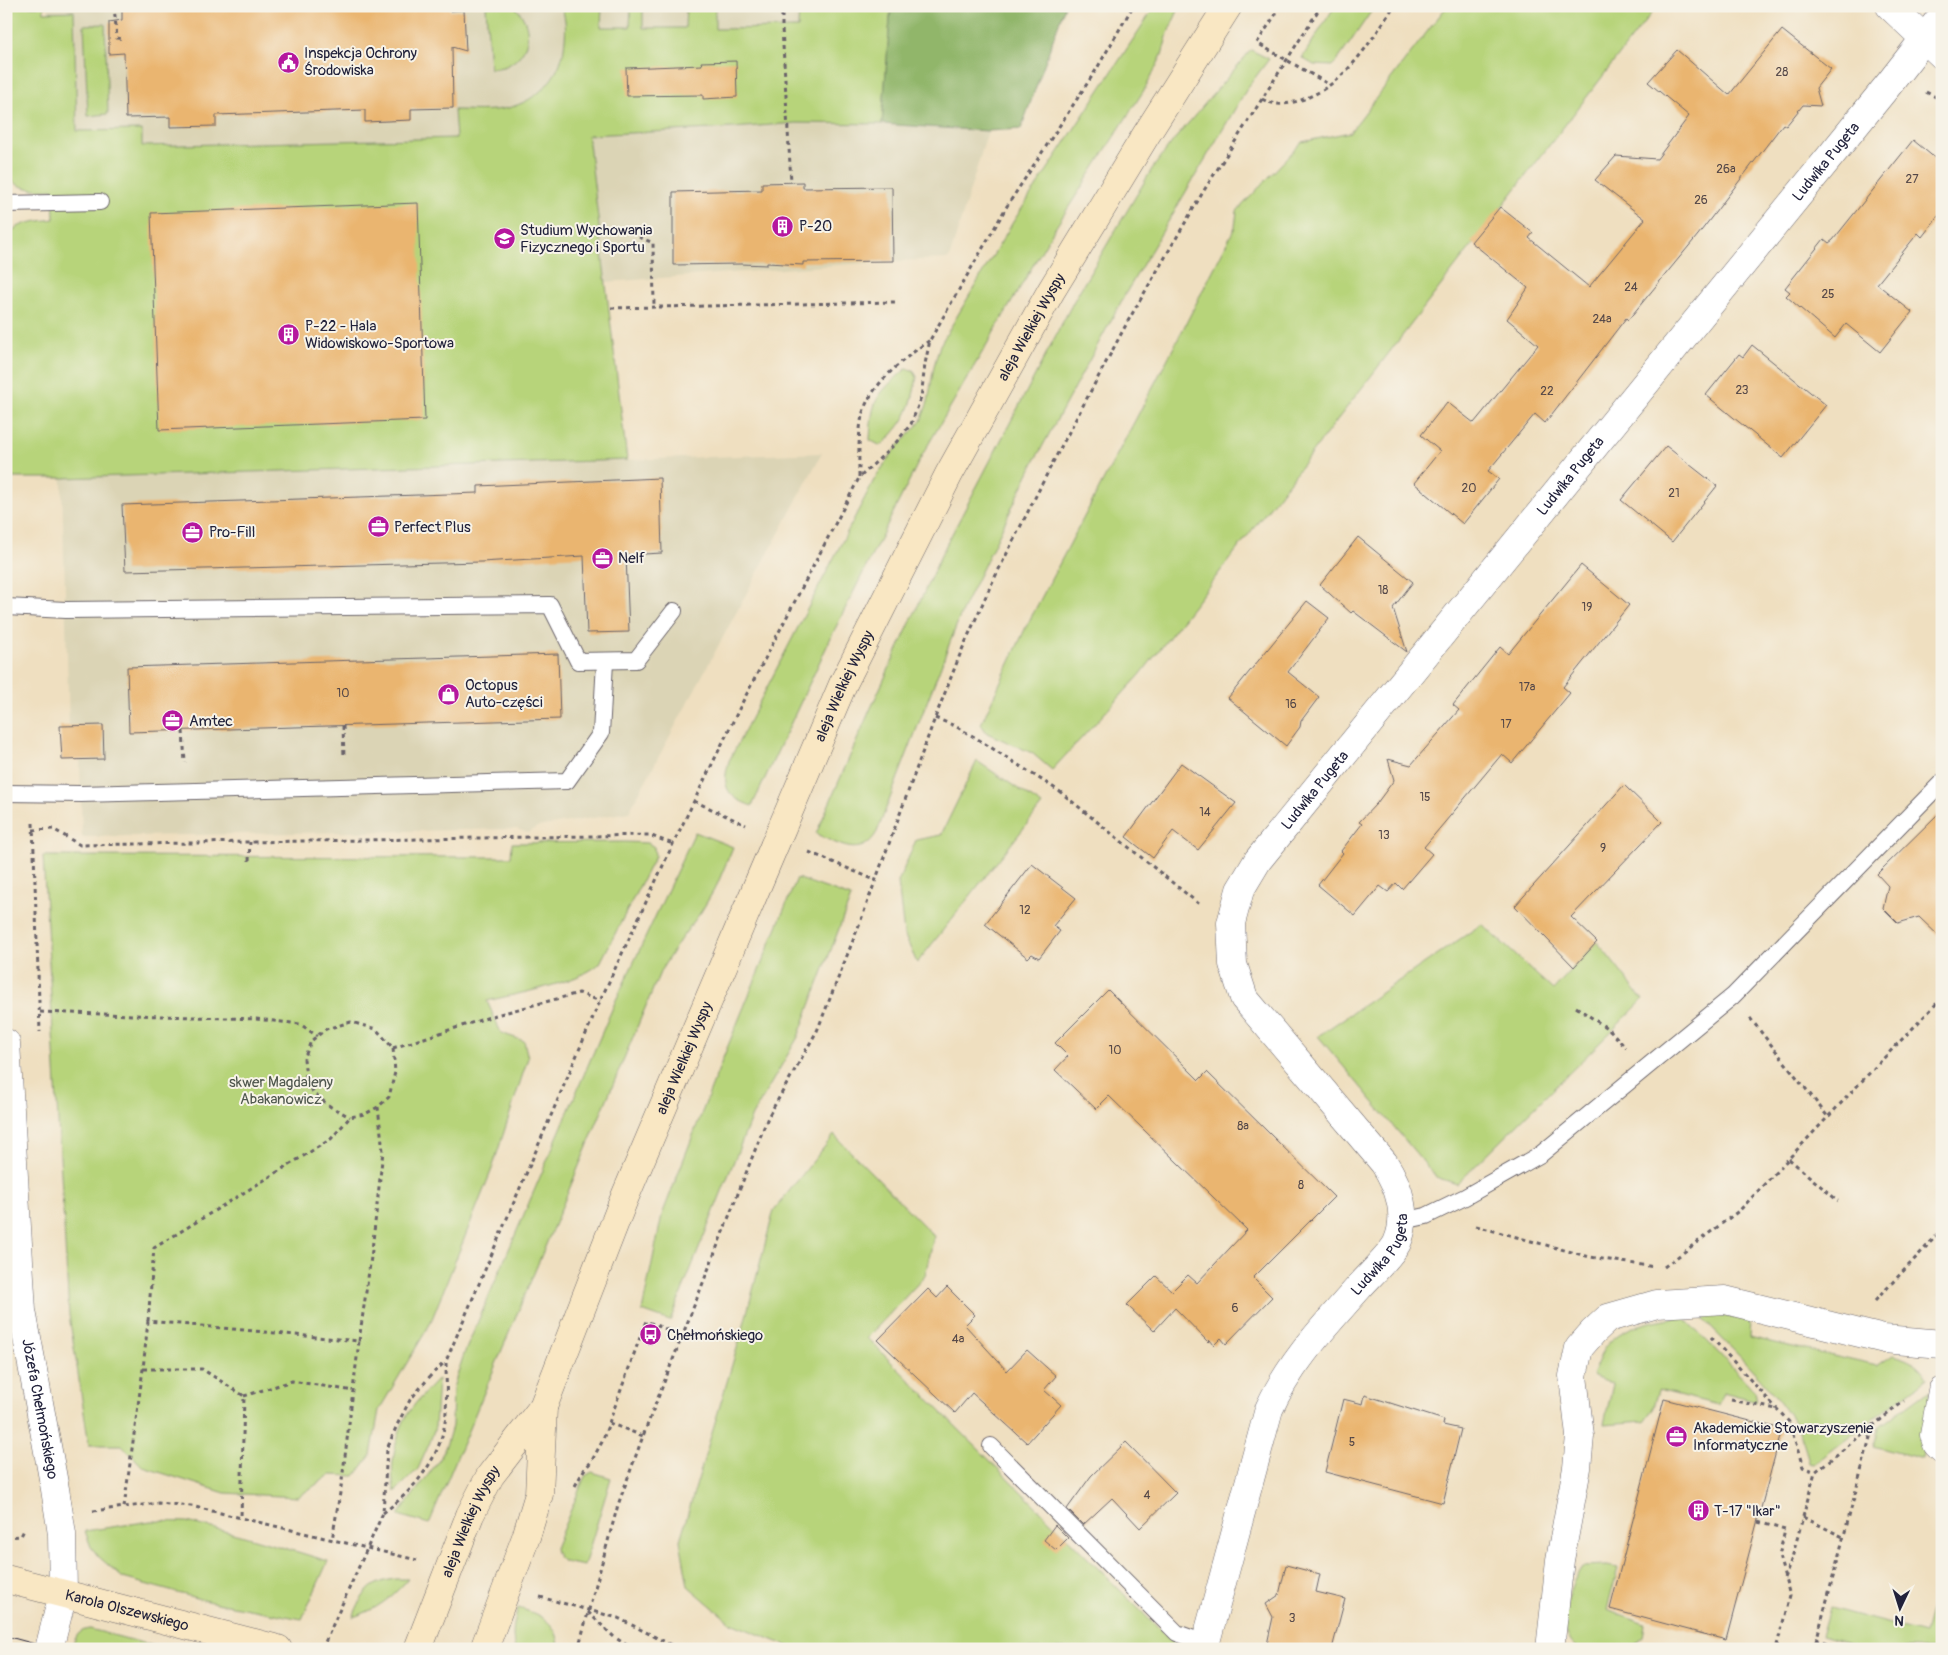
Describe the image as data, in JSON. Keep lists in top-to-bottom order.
{
  "streets": {
    "main road": ["aleja Wielkiej Wyspy", "Karola Olszewskiego"],
    "street": ["Ludwika Pugeta", "Józefa Chełmońskiego"]
  },
  "crossings": [
    ["Józefa Chełmońskiego", "Karola Olszewskiego"]
  ],
  "parks": ["skwer Magdaleny Abakanowicz"],
  "places": {
    "public building": ["Inspekcja Ochrony Środowiska"],
    "building": ["P-20", "P-22 - Hala Widowiskowo-Sportowa", "T-17 \"Ikar\""],
    "school or university": ["Studium Wychowania Fizycznego i Sportu"],
    "office": [
      "Perfect Plus",
      "Pro-Fill",
      "Nelf",
      "Amtec",
      "Akademickie Stowarzyszenie Informatyczne"
    ],
    "shop": ["Octopus Auto-części"],
    "bus stop": ["Chełmońskiego"]
  },
  "house_numbers": [
    "28",
    "26a",
    "27",
    "26",
    "24",
    "25",
    "24a",
    "23",
    "22",
    "20",
    "21",
    "18",
    "19",
    "17a",
    "10",
    "16",
    "17",
    "15",
    "14",
    "13",
    "9",
    "12",
    "10",
    "8a",
    "8",
    "6",
    "4a",
    "5",
    "4",
    "3"
  ],
  "north": "bottom"
}
